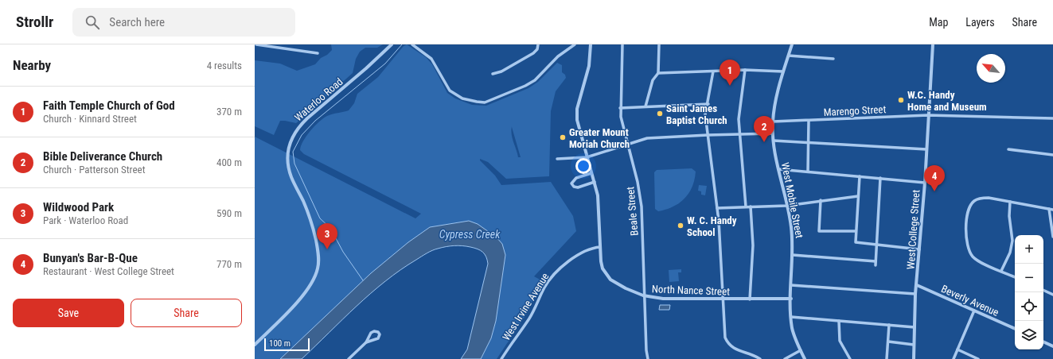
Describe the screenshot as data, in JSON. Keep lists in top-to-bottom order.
{
  "streets": {
    "street": [
      "Waterloo Road",
      "Marengo Street",
      "West Mobile Street",
      "Beale Street",
      "West College Street",
      "North Nance Street",
      "Beverly Avenue",
      "West Irvine Avenue"
    ]
  },
  "crossings": [
    ["Marengo Street", "West Mobile Street"],
    ["Marengo Street", "West College Street"],
    ["West Mobile Street", "North Nance Street"],
    ["Beale Street", "North Nance Street"],
    ["West College Street", "Beverly Avenue"],
    ["North Nance Street", "West Irvine Avenue"]
  ],
  "water": ["Cypress Creek"],
  "places": [
    "W.C. Handy Home and Museum",
    "Saint James Baptist Church",
    "Greater Mount Moriah Church",
    "W. C. Handy School"
  ],
  "scale_bar": "100 m",
  "north": "top left",
  "page": {
    "header": "Strollr",
    "search": "Search here",
    "nav": ["Map", "Layers", "Share"],
    "heading": ["Nearby", "4 results"],
    "pins": [
      "1",
      "2",
      "4",
      "3"
    ],
    "list": [
      {
        "mark": "1",
        "name": "Faith Temple Church of God",
        "note": "Church · Kinnard Street",
        "value": "370 m"
      },
      {
        "mark": "2",
        "name": "Bible Deliverance Church",
        "note": "Church · Patterson Street",
        "value": "400 m"
      },
      {
        "mark": "3",
        "name": "Wildwood Park",
        "note": "Park · Waterloo Road",
        "value": "590 m"
      },
      {
        "mark": "4",
        "name": "Bunyan's Bar-B-Que",
        "note": "Restaurant · West College Street",
        "value": "770 m"
      }
    ],
    "map_buttons": ["+", "−"],
    "buttons": ["Save", "Share"],
    "scale": "100 m"
  }
}
